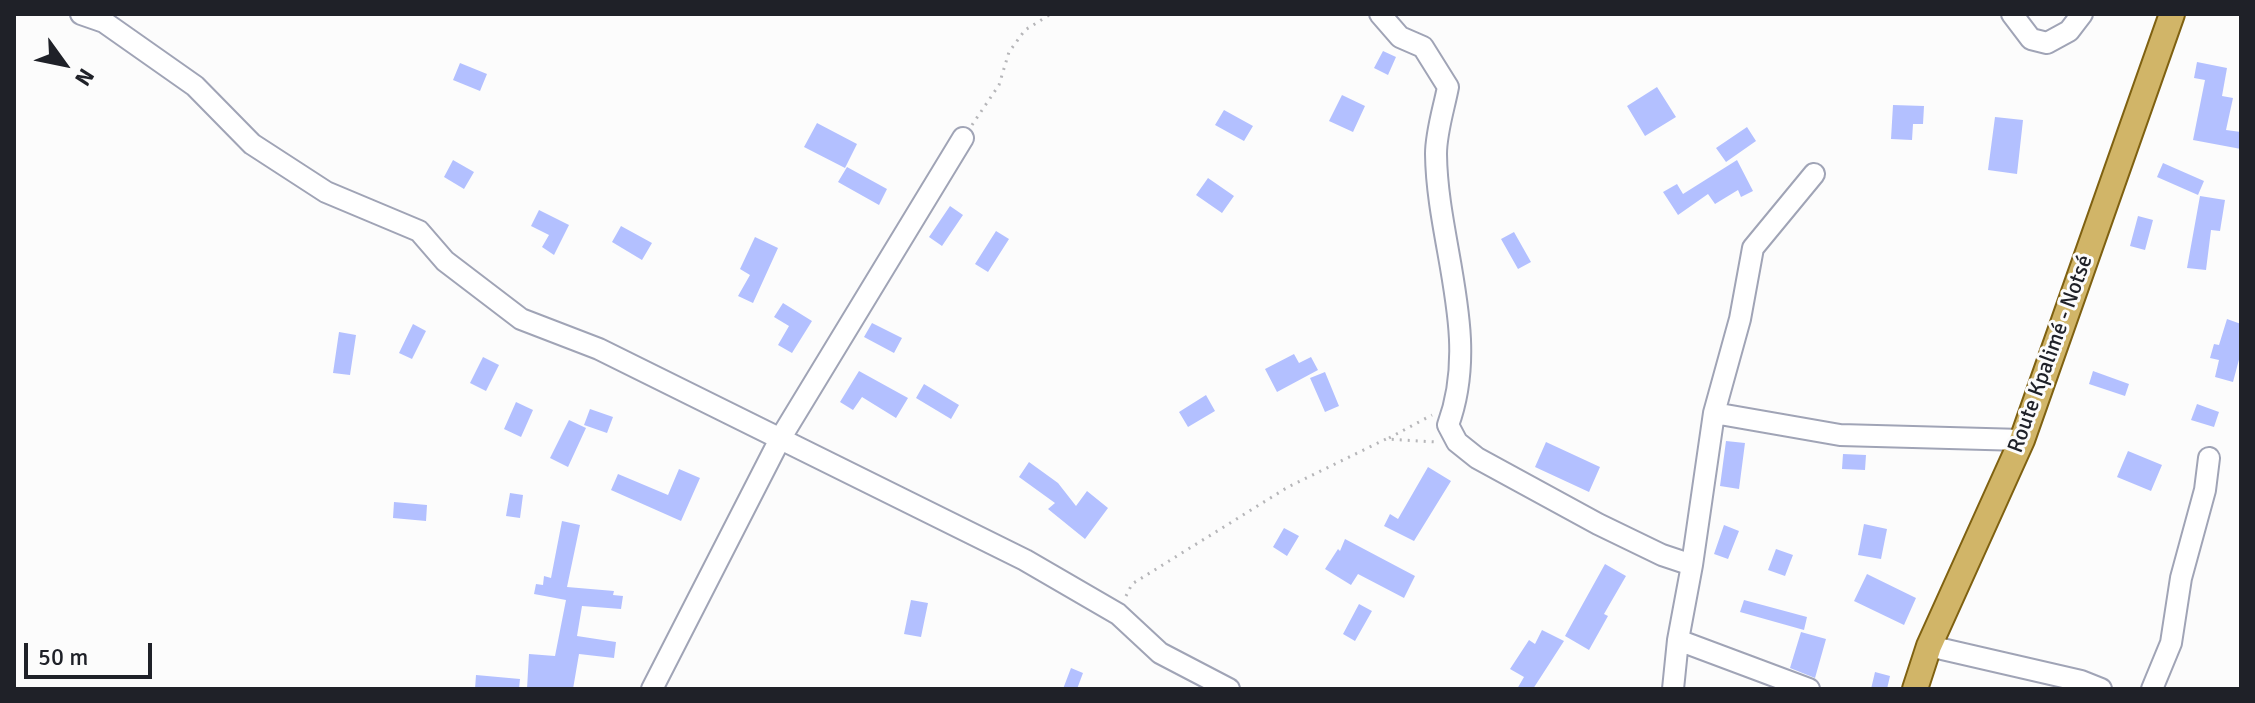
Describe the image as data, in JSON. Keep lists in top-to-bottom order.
{
  "streets": {
    "main road": ["Route Kpalimé - Notsé"]
  },
  "scale_bar": "50 m",
  "north": "bottom right"
}
